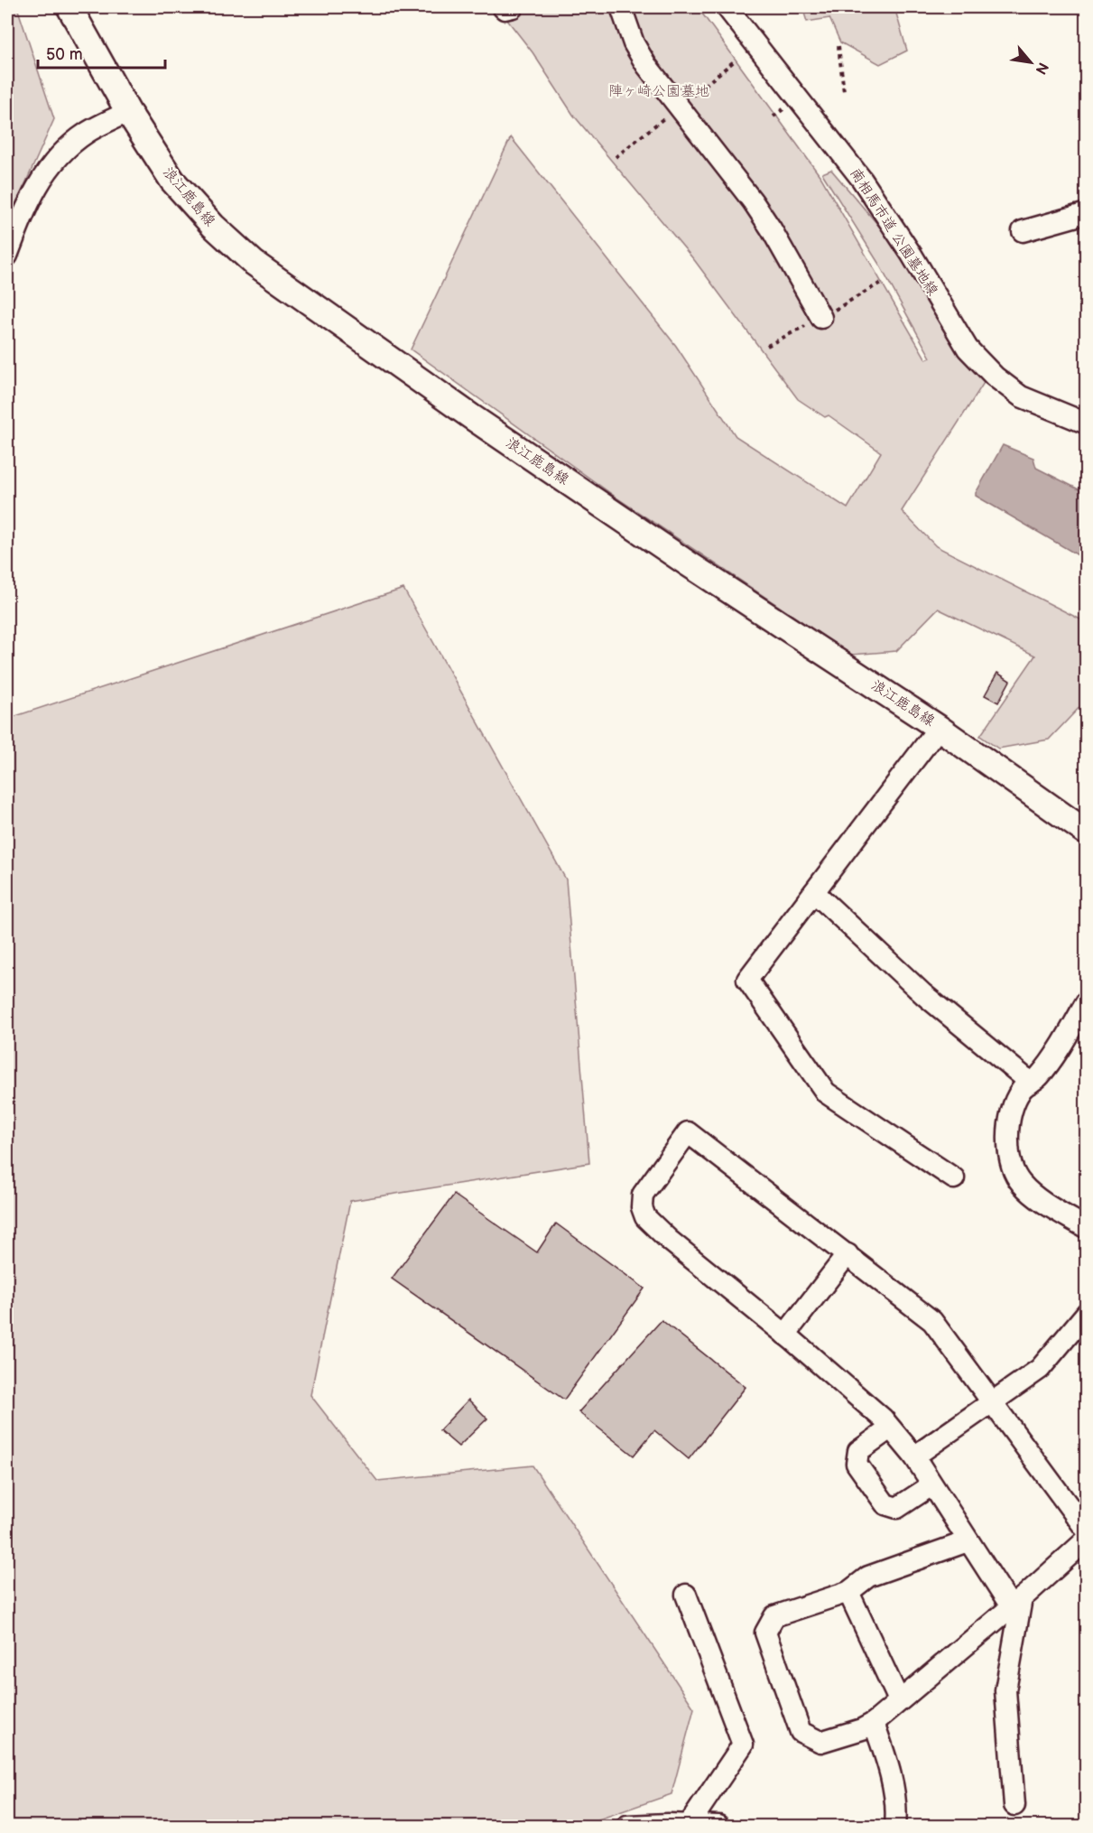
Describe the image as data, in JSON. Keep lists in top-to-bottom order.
{
  "streets": {
    "main road": ["浪江鹿島線"],
    "street": ["南相馬市道 公園墓地線"]
  },
  "parks": ["陣ヶ崎公園墓地"],
  "scale_bar": "50 m",
  "north": "bottom right"
}
